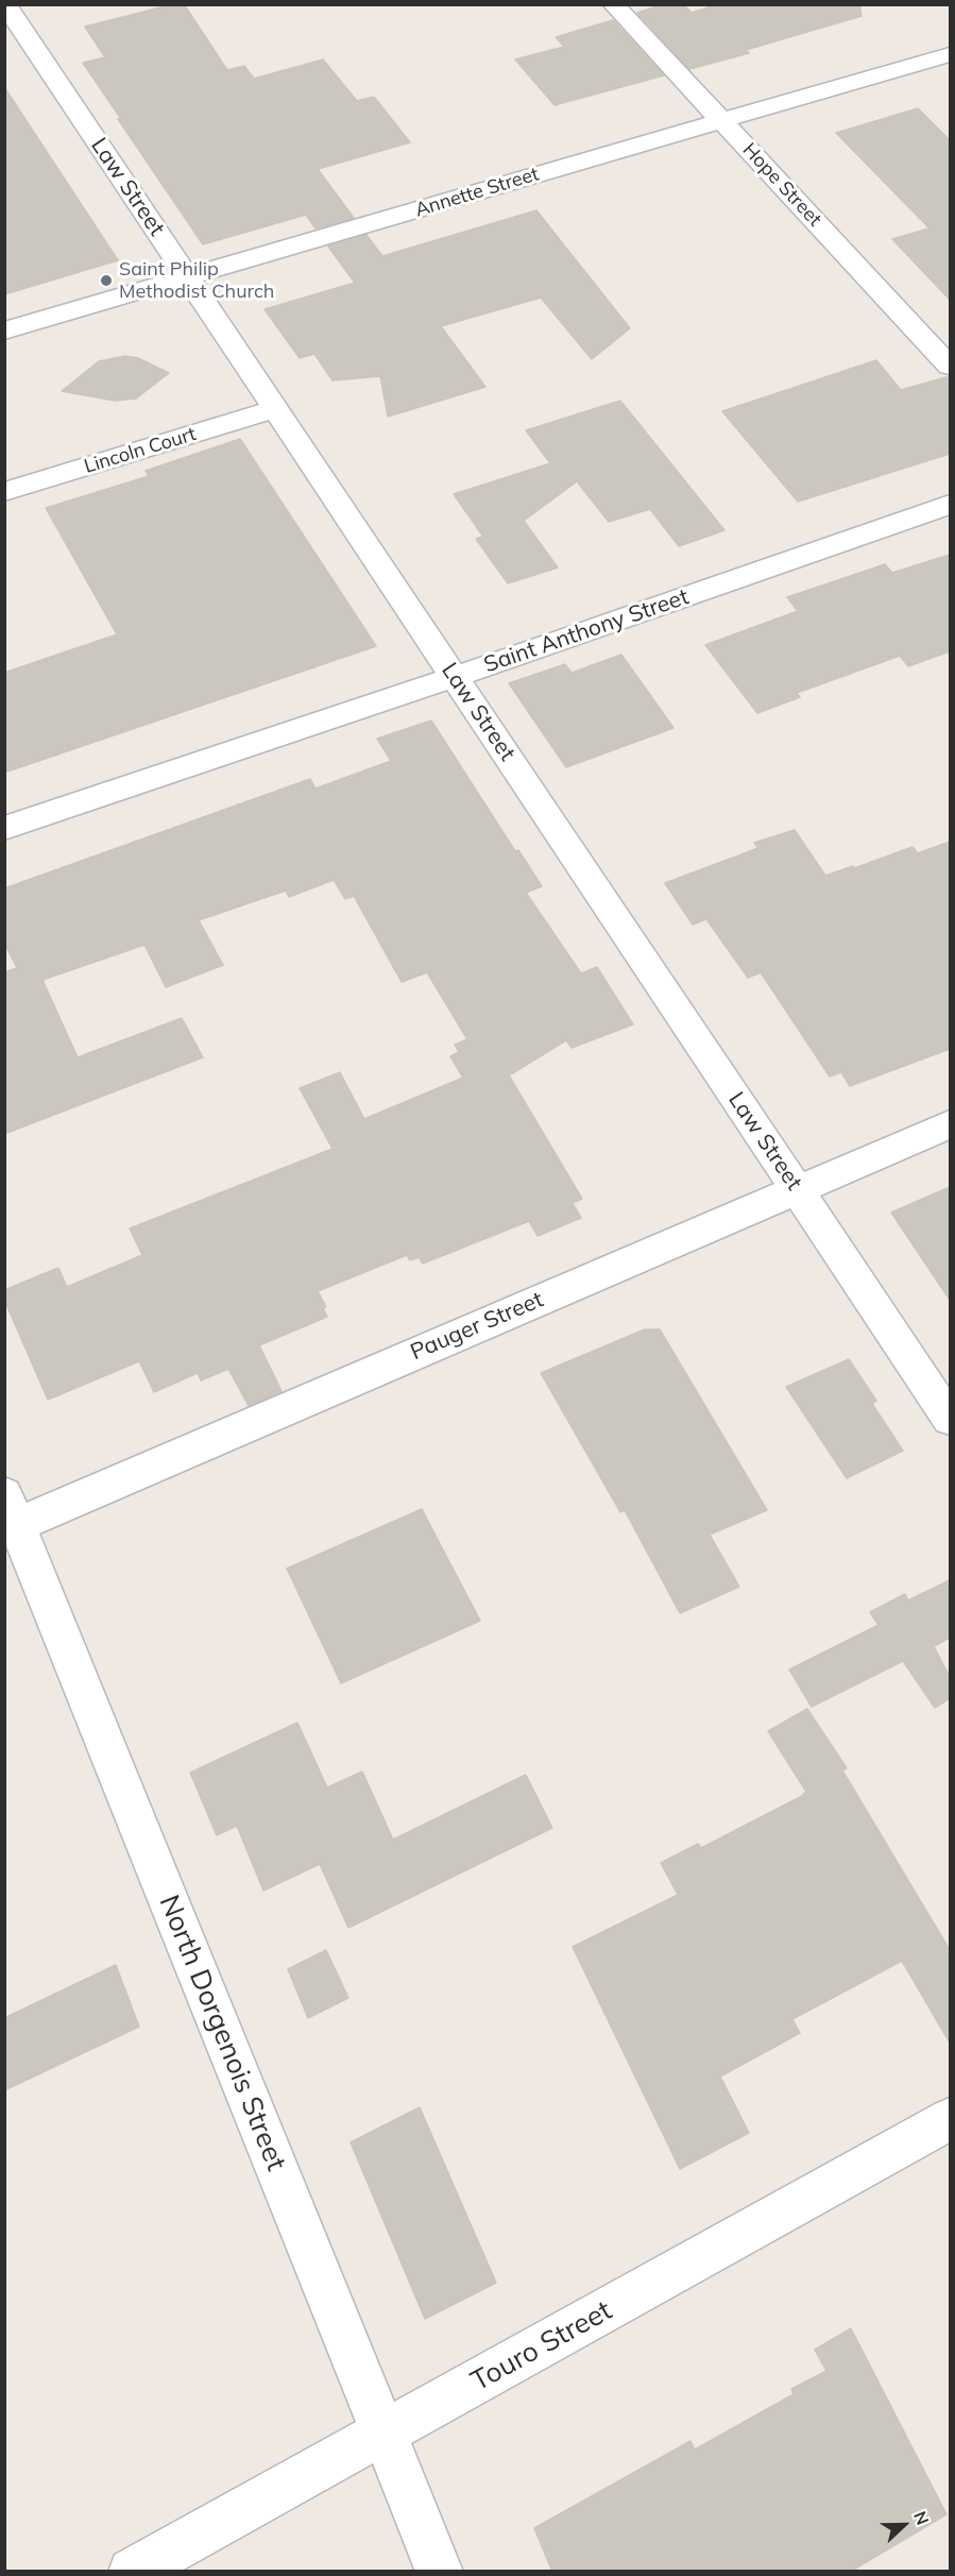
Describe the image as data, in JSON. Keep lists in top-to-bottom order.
{
  "streets": {
    "street": [
      "Hope Street",
      "Law Street",
      "Annette Street",
      "Lincoln Court",
      "Saint Anthony Street",
      "Pauger Street",
      "North Dorgenois Street",
      "Touro Street"
    ]
  },
  "crossings": [
    ["Hope Street", "Annette Street"],
    ["Law Street", "Annette Street"],
    ["Law Street", "Lincoln Court"],
    ["Law Street", "Saint Anthony Street"],
    ["Law Street", "Pauger Street"],
    ["Pauger Street", "North Dorgenois Street"],
    ["North Dorgenois Street", "Touro Street"]
  ],
  "places": ["Saint Philip Methodist Church"],
  "north": "right"
}
